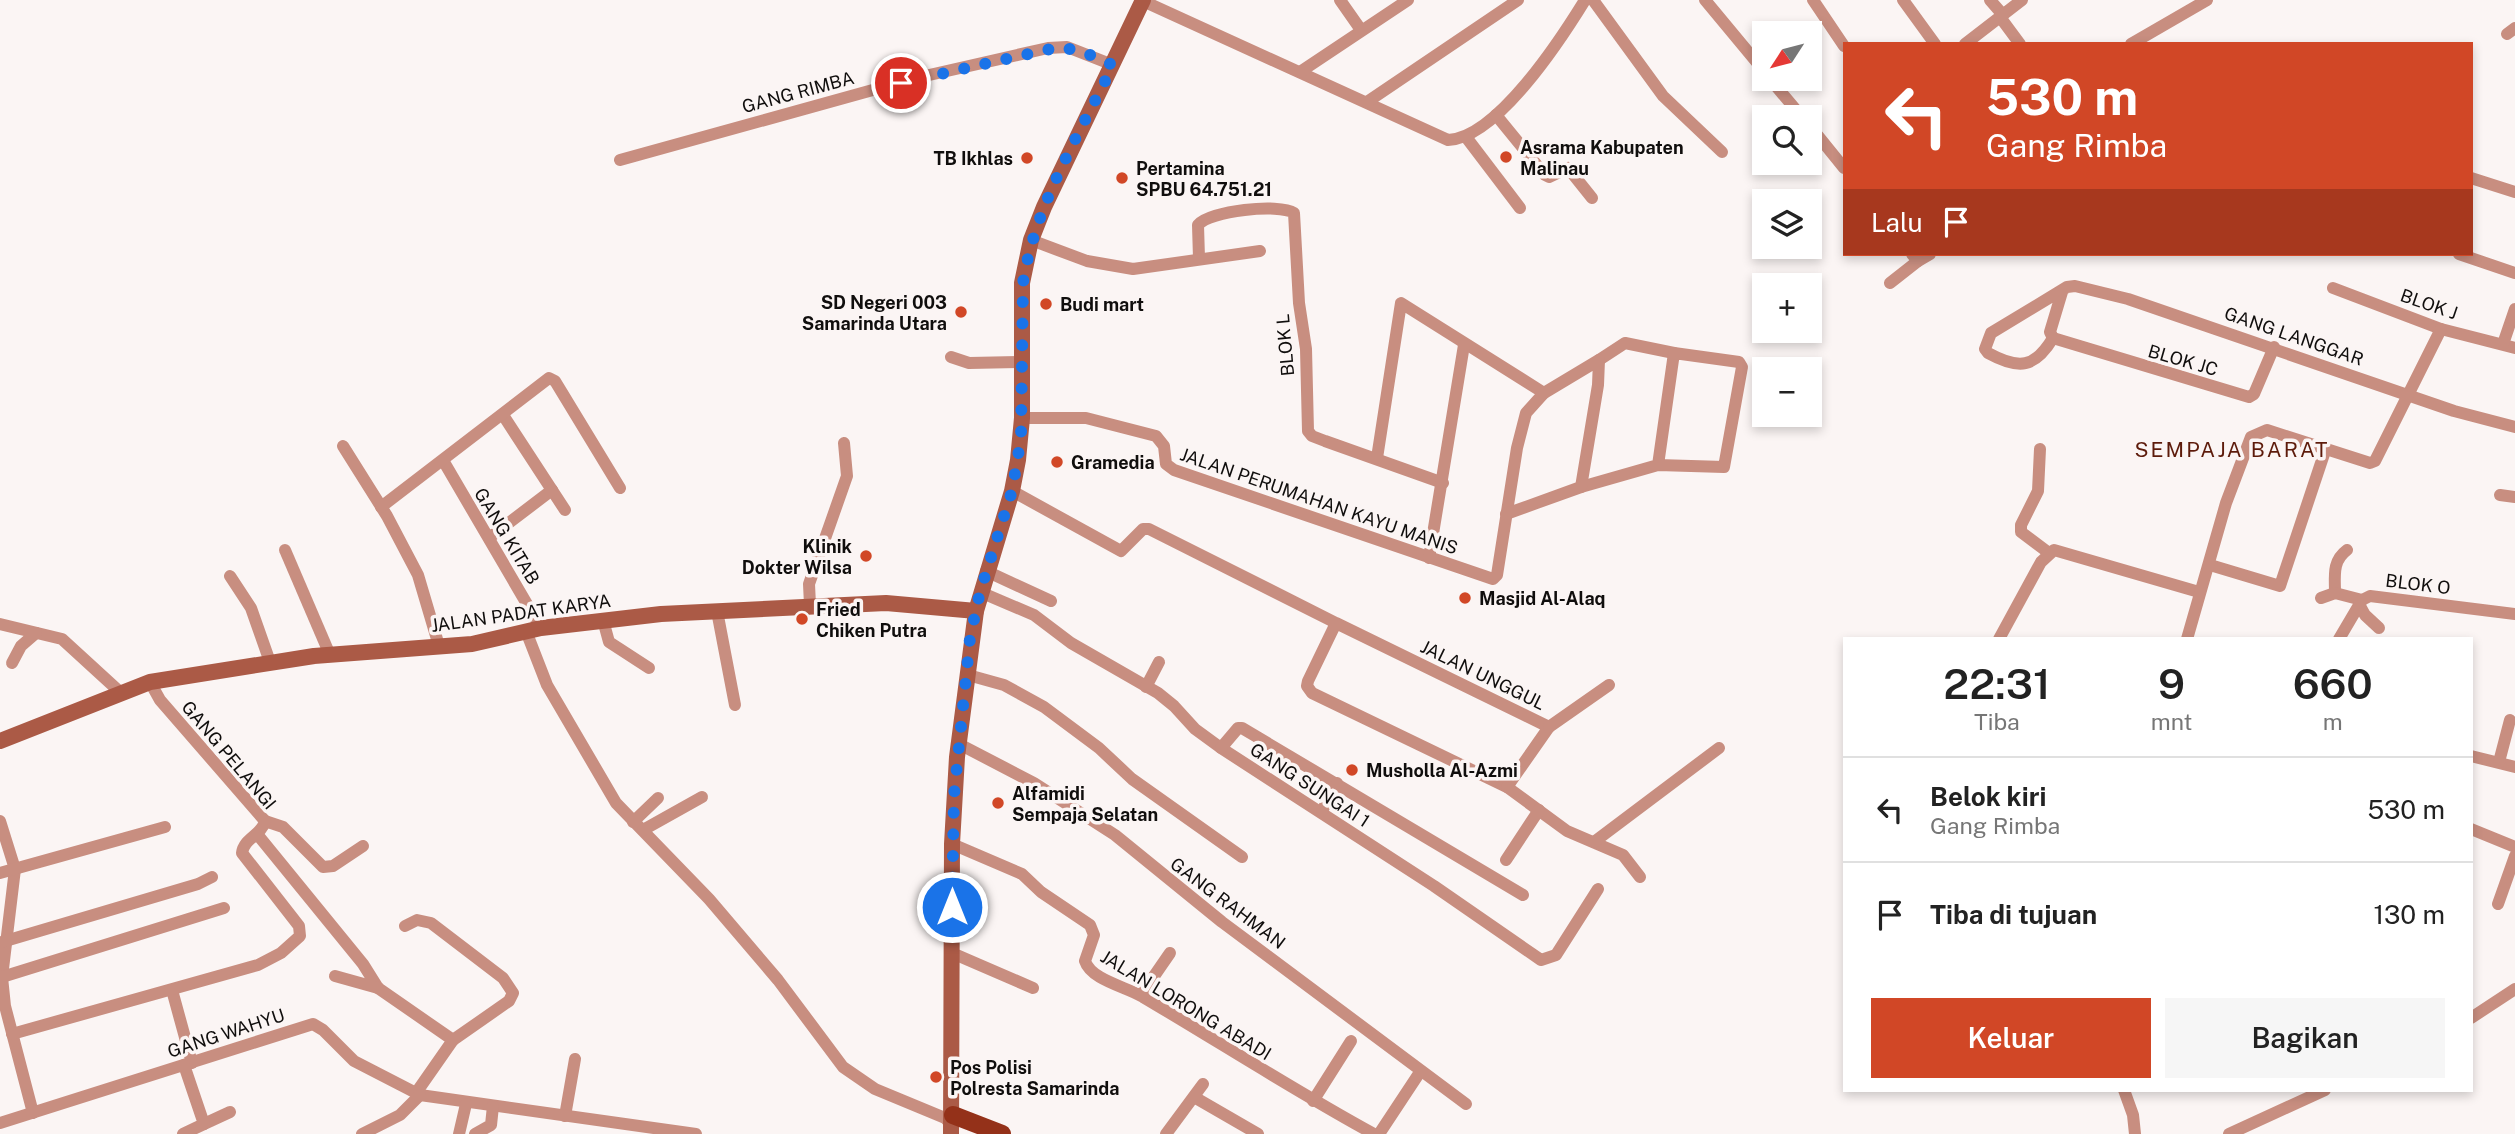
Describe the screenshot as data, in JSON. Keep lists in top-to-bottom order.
{
  "streets": {
    "main road": ["JALAN PADAT KARYA"],
    "street": [
      "GANG RIMBA",
      "BLOK J",
      "GANG LANGGAR",
      "BLOK L",
      "BLOK JC",
      "JALAN PERUMAHAN KAYU MANIS",
      "GANG KITAB",
      "BLOK O",
      "JALAN UNGGUL",
      "GANG PELANGI",
      "GANG SUNGAI 1",
      "GANG RAHMAN",
      "JALAN LORONG ABADI",
      "GANG WAHYU"
    ]
  },
  "crossings": [
    ["GANG LANGGAR", "BLOK JC"],
    ["GANG KITAB", "JALAN PADAT KARYA"],
    ["JALAN PADAT KARYA", "GANG PELANGI"],
    ["GANG RAHMAN", "JALAN LORONG ABADI"]
  ],
  "districts": ["SEMPAJA BARAT"],
  "places": [
    "Asrama Kabupaten Malinau",
    "TB Ikhlas",
    "Pertamina SPBU 64.751.21",
    "Budi mart",
    "SD Negeri 003 Samarinda Utara",
    "Gramedia",
    "Klinik Dokter Wilsa",
    "Masjid Al-Alaq",
    "Fried Chiken Putra",
    "Musholla Al-Azmi",
    "Alfamidi Sempaja Selatan",
    "Pos Polisi Polresta Samarinda"
  ],
  "north": "bottom left",
  "page": {
    "map_buttons": ["+", "−"],
    "turn": ["530 m", "Gang Rimba"],
    "then": "Lalu",
    "eta": [
      "22:31",
      "Tiba",
      "9",
      "mnt",
      "660",
      "m"
    ],
    "list": [
      {
        "name": "Belok kiri",
        "note": "Gang Rimba",
        "value": "530 m"
      },
      {
        "name": "Tiba di tujuan",
        "value": "130 m"
      }
    ],
    "buttons": ["Keluar", "Bagikan"]
  }
}
